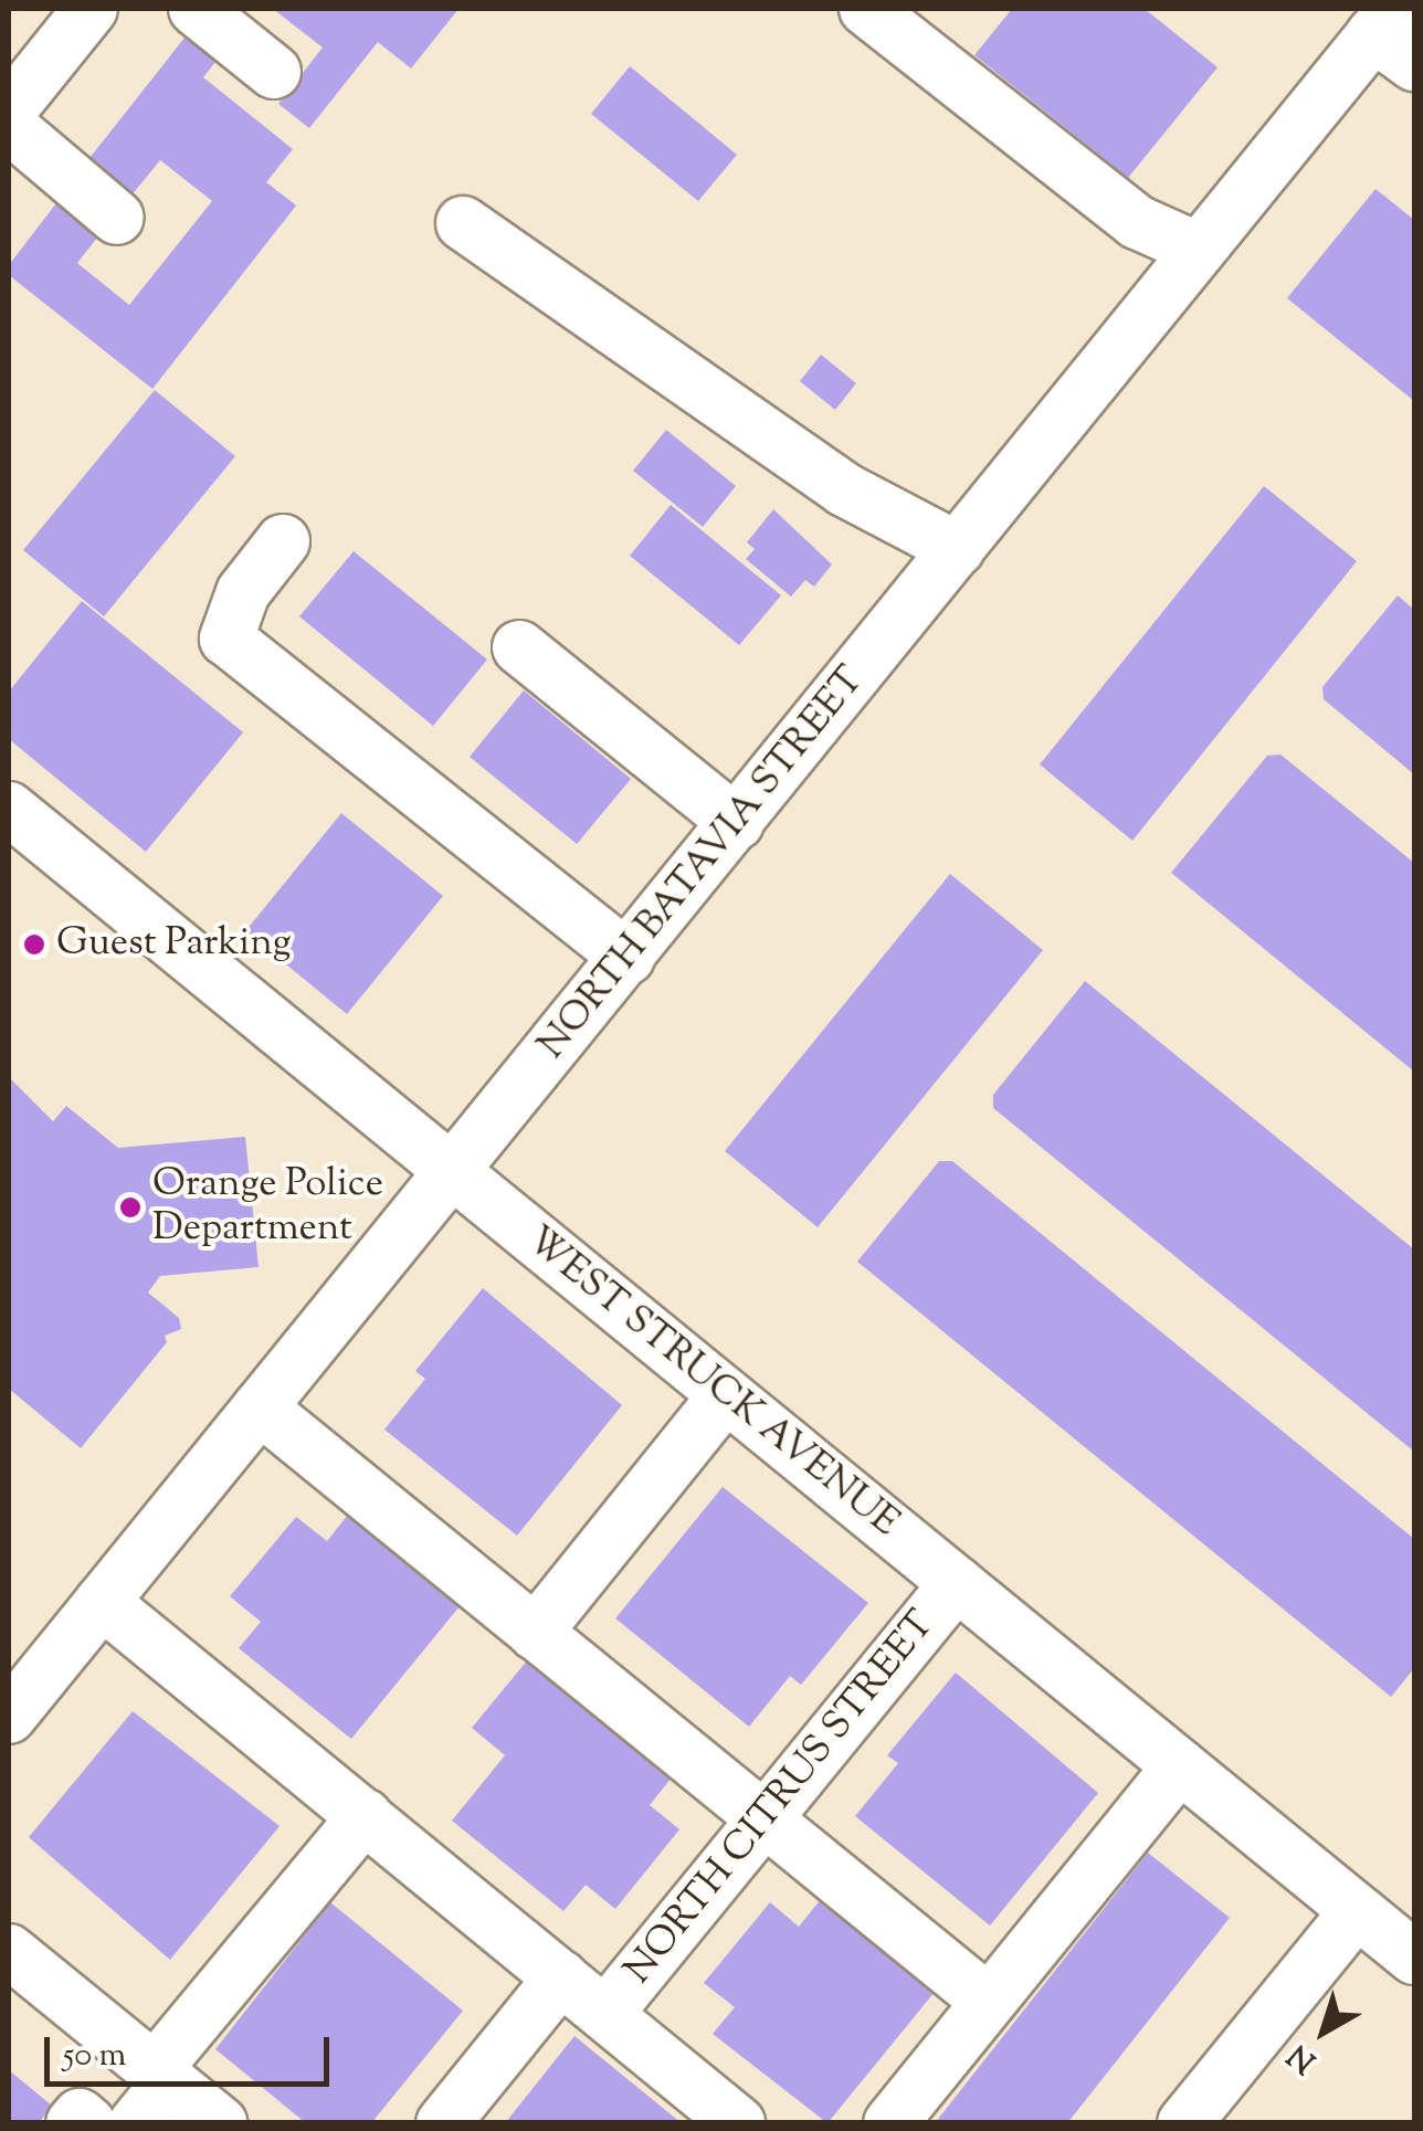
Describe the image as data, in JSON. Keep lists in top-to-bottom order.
{
  "streets": {
    "street": ["NORTH BATAVIA STREET", "WEST STRUCK AVENUE", "NORTH CITRUS STREET"]
  },
  "crossings": [
    ["NORTH BATAVIA STREET", "WEST STRUCK AVENUE"],
    ["WEST STRUCK AVENUE", "NORTH CITRUS STREET"]
  ],
  "places": ["Guest Parking", "Orange Police Department"],
  "scale_bar": "50 m",
  "north": "bottom left"
}
